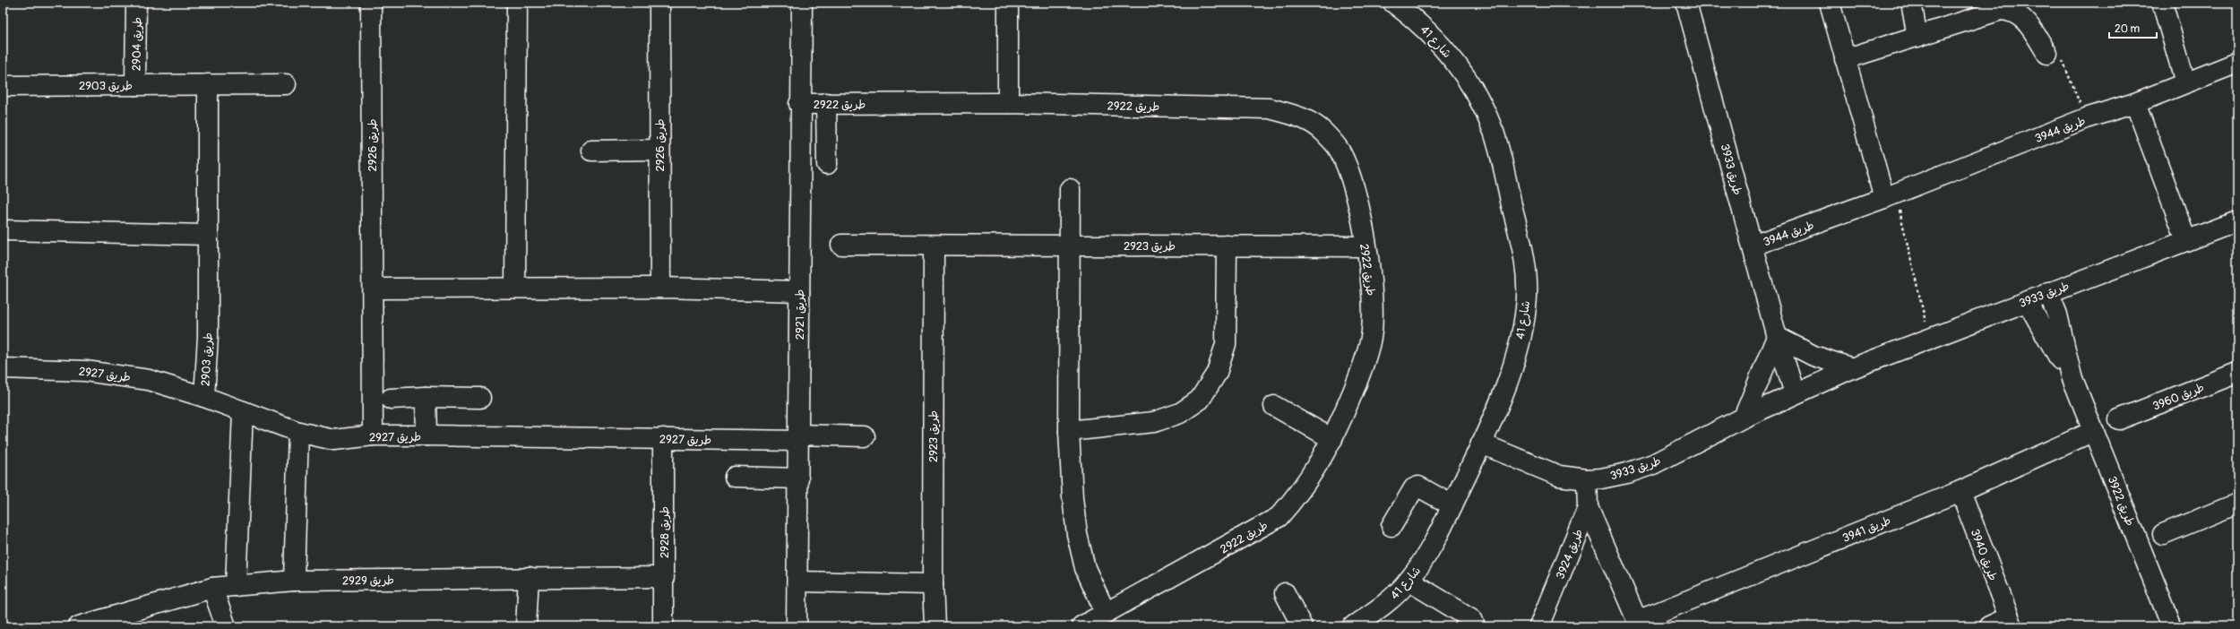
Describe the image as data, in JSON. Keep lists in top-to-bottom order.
{
  "streets": {
    "street": [
      "شارع 41",
      "طريق 2904",
      "طريق 2903",
      "طريق 2922",
      "طريق 3944",
      "طريق 2926",
      "طريق 3933",
      "طريق 2923",
      "طريق 2921",
      "طريق 2927",
      "طريق 3960",
      "طريق 3922",
      "طريق 3941",
      "طريق 2928",
      "طريق 3924",
      "طريق 3940",
      "طريق 2929"
    ]
  },
  "crossings": [
    ["شارع 41", "طريق 3933"],
    ["طريق 2904", "طريق 2903"],
    ["طريق 2903", "طريق 2927"],
    ["طريق 2922", "طريق 2923"],
    ["طريق 2922", "طريق 2921"],
    ["طريق 3944", "طريق 3933"],
    ["طريق 2926", "طريق 2927"],
    ["طريق 3933", "طريق 3922"],
    ["طريق 3933", "طريق 3924"],
    ["طريق 2921", "طريق 2927"],
    ["طريق 2927", "طريق 2928"],
    ["طريق 3922", "طريق 3941"],
    ["طريق 3941", "طريق 3924"],
    ["طريق 3941", "طريق 3940"],
    ["طريق 2928", "طريق 2929"]
  ],
  "scale_bar": "20 m"
}
